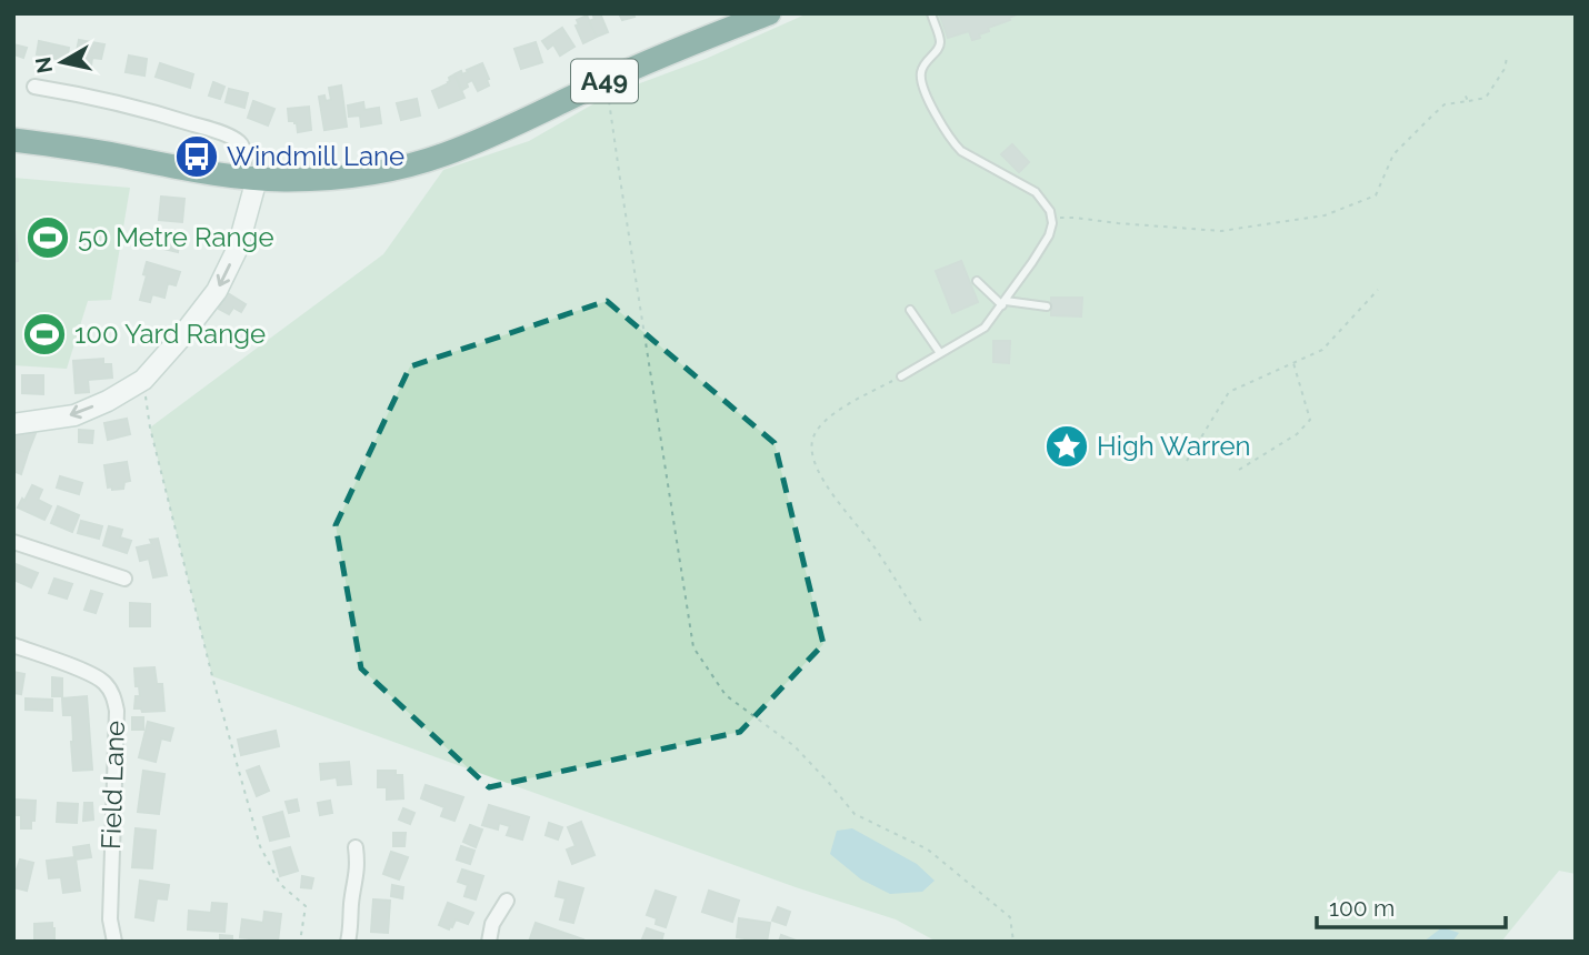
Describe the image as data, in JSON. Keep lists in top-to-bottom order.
{
  "streets": {
    "highway": ["A49"],
    "street": ["Field Lane"]
  },
  "places": {
    "bus stop": ["Windmill Lane"],
    "sports": ["50 Metre Range", "100 Yard Range"],
    "place": ["High Warren"]
  },
  "scale_bar": "100 m",
  "north": "left"
}
